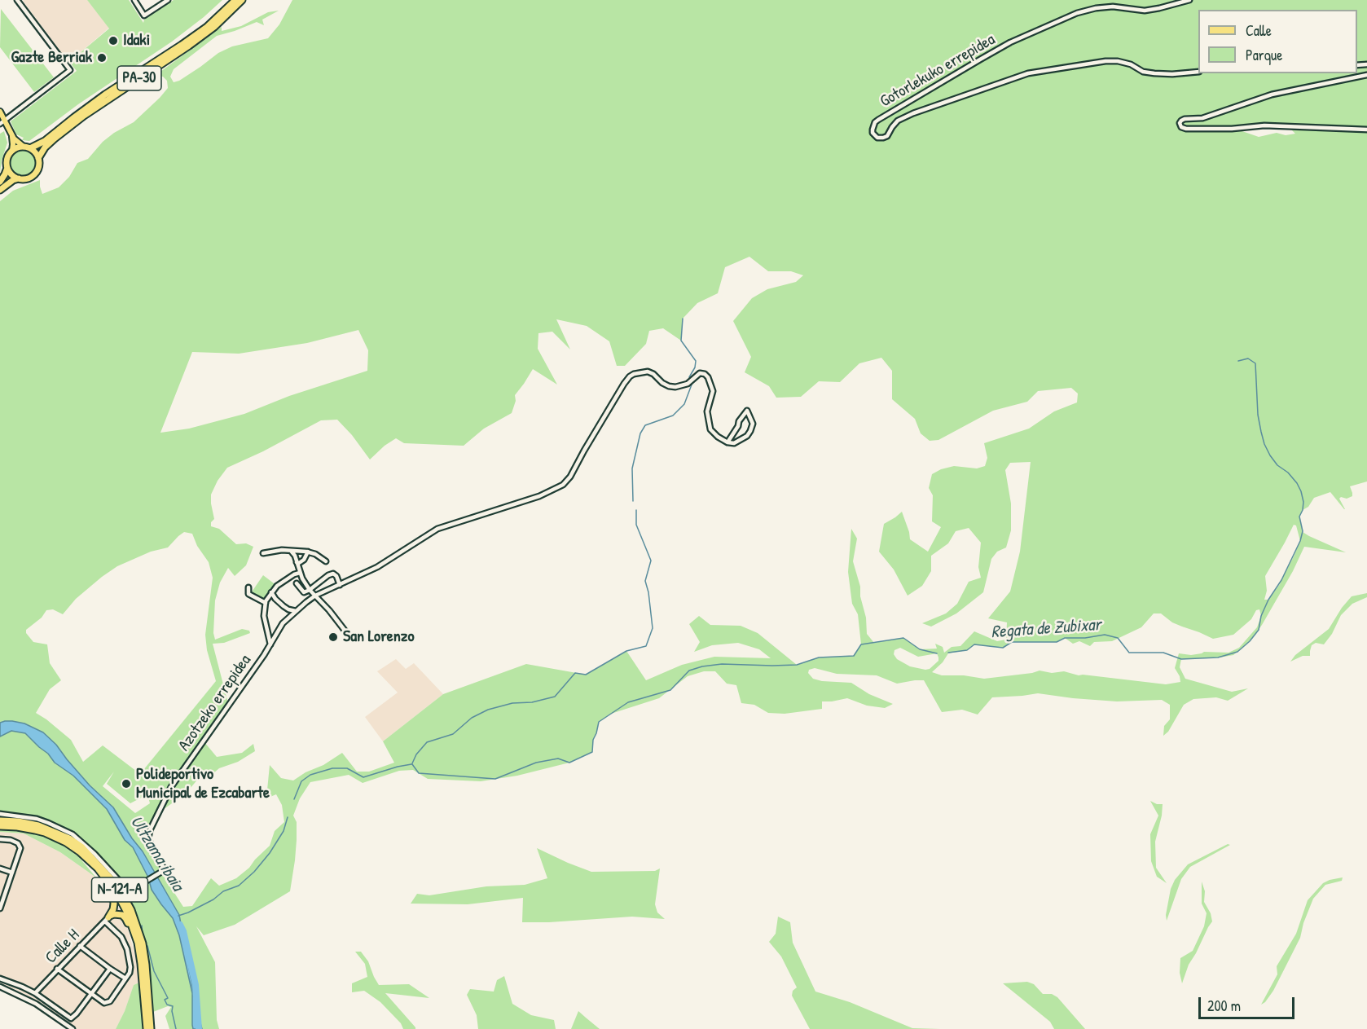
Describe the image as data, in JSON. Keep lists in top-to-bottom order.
{
  "streets": {
    "highway": ["PA-30", "N-121-A"],
    "street": ["Gotorlekuko errepidea", "Azotzeko errepidea", "Calle H"]
  },
  "water": ["Regata de Zubixar", "Ultzama ibaia"],
  "places": [
    "Idaki",
    "Gazte Berriak",
    "San Lorenzo",
    "Polideportivo Municipal de Ezcabarte"
  ],
  "legend": ["Calle", "Parque"],
  "scale_bar": "200 m"
}
